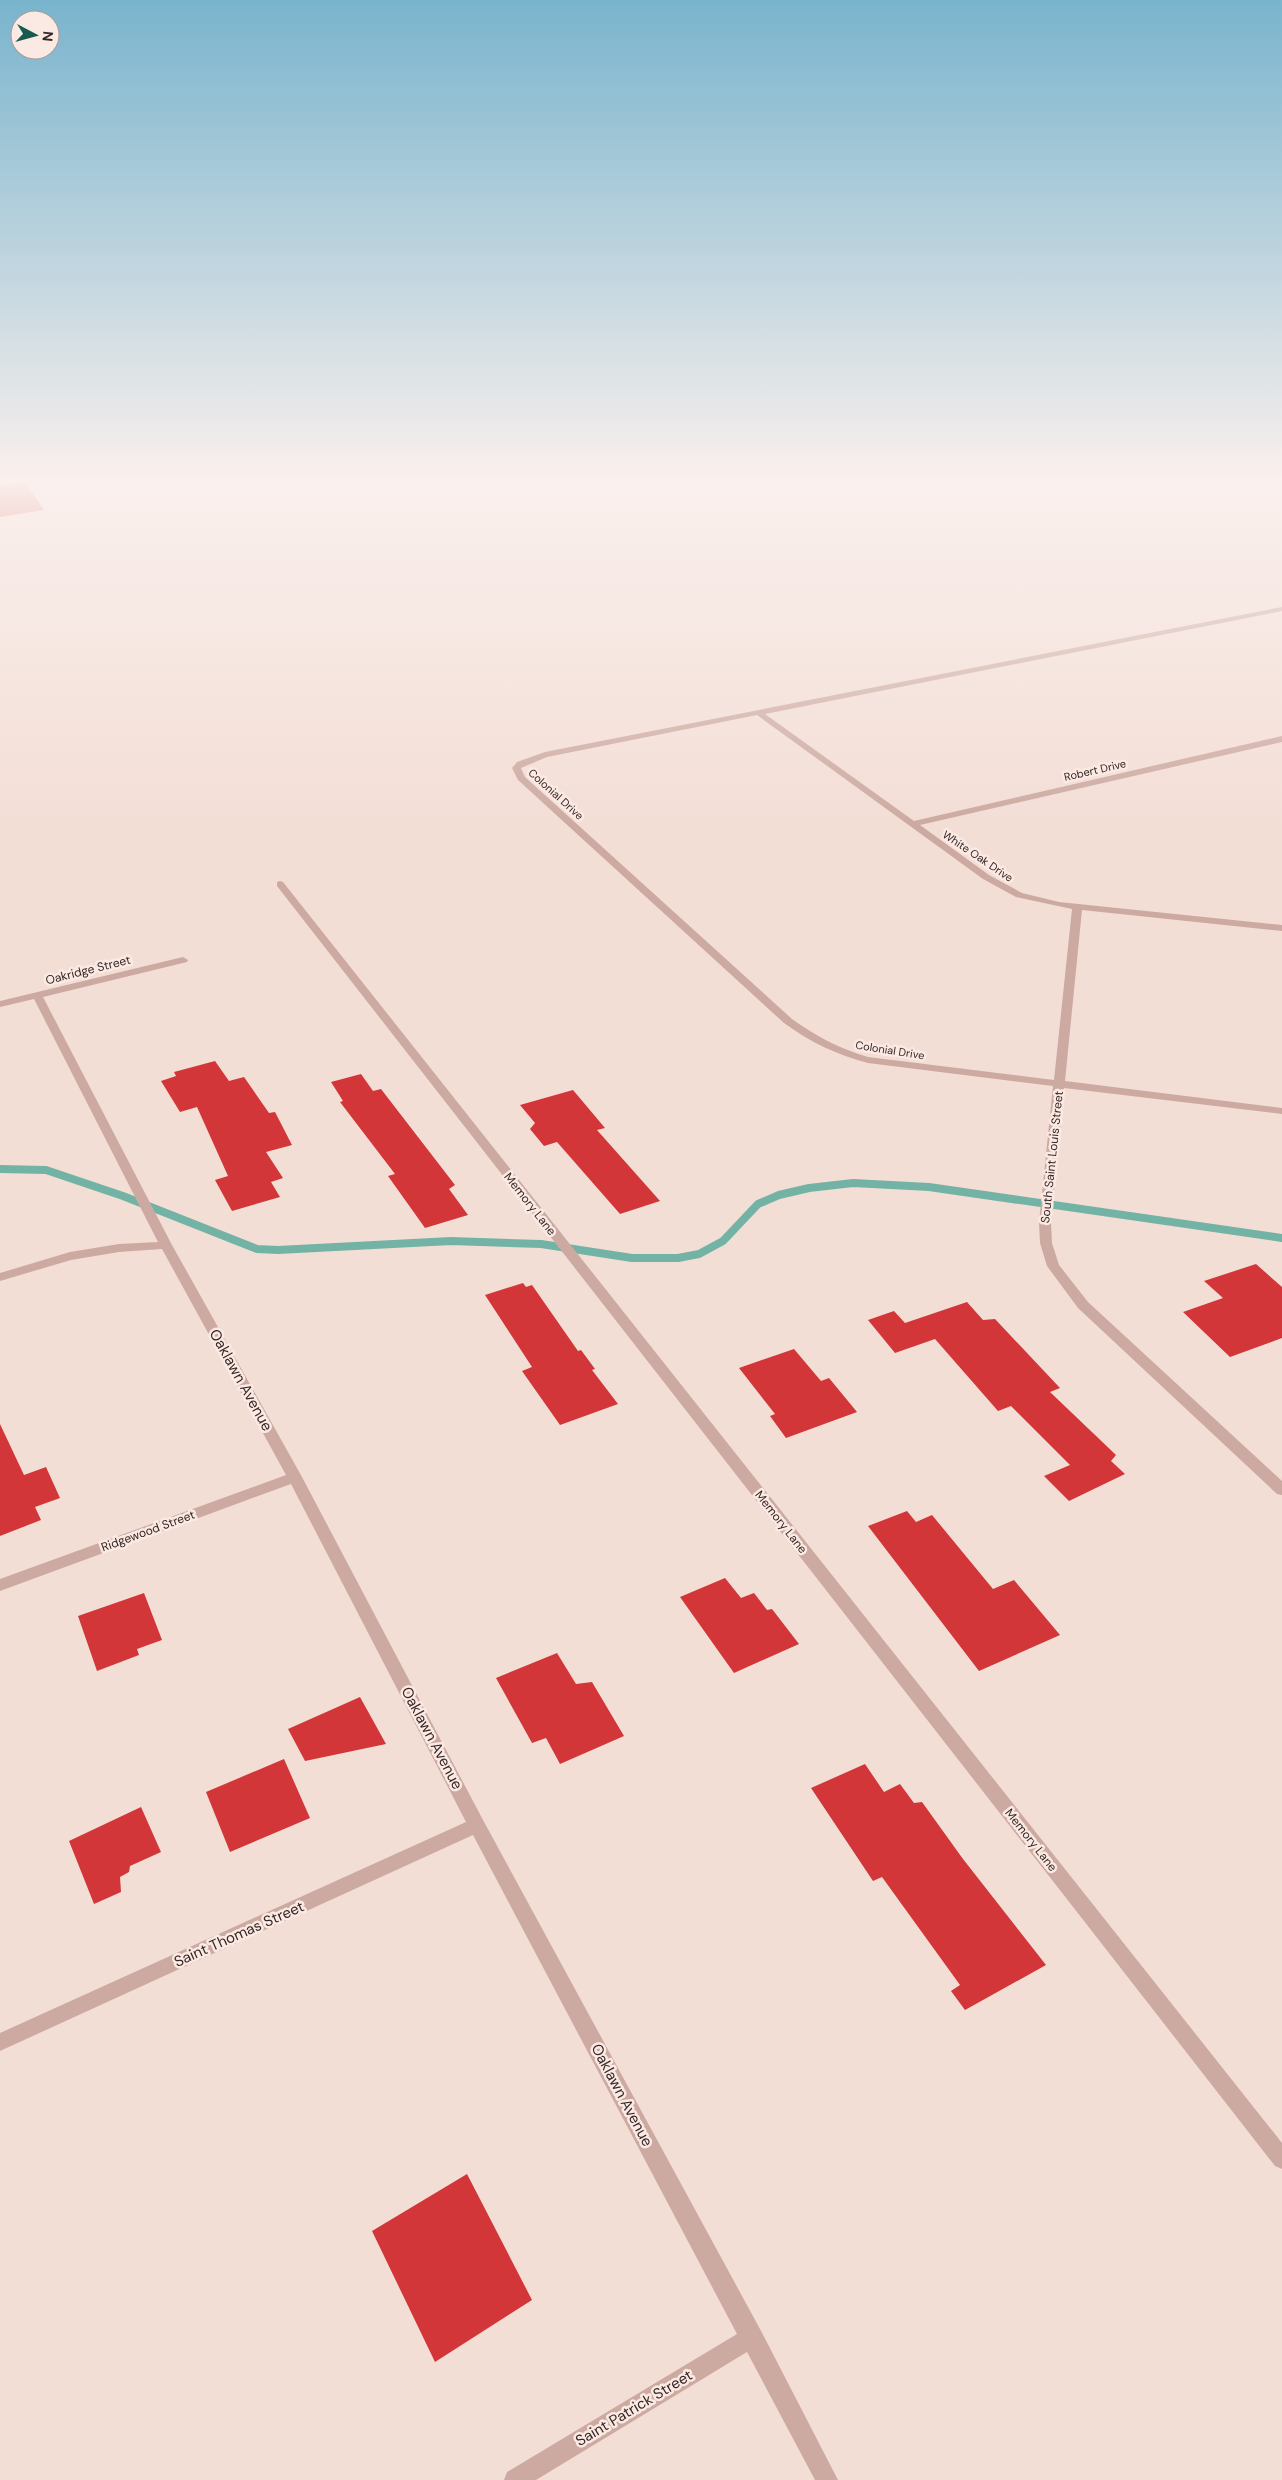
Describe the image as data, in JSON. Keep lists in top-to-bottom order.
{
  "streets": {
    "street": [
      "Robert Drive",
      "Colonial Drive",
      "White Oak Drive",
      "Oakridge Street",
      "South Saint Louis Street",
      "Memory Lane",
      "Oaklawn Avenue",
      "Ridgewood Street",
      "Saint Thomas Street",
      "Saint Patrick Street"
    ]
  },
  "crossings": [
    ["Robert Drive", "White Oak Drive"],
    ["Colonial Drive", "White Oak Drive"],
    ["Colonial Drive", "South Saint Louis Street"],
    ["White Oak Drive", "South Saint Louis Street"],
    ["Oakridge Street", "Oaklawn Avenue"],
    ["Oaklawn Avenue", "Ridgewood Street"],
    ["Oaklawn Avenue", "Saint Thomas Street"],
    ["Oaklawn Avenue", "Saint Patrick Street"]
  ],
  "north": "right"
}
